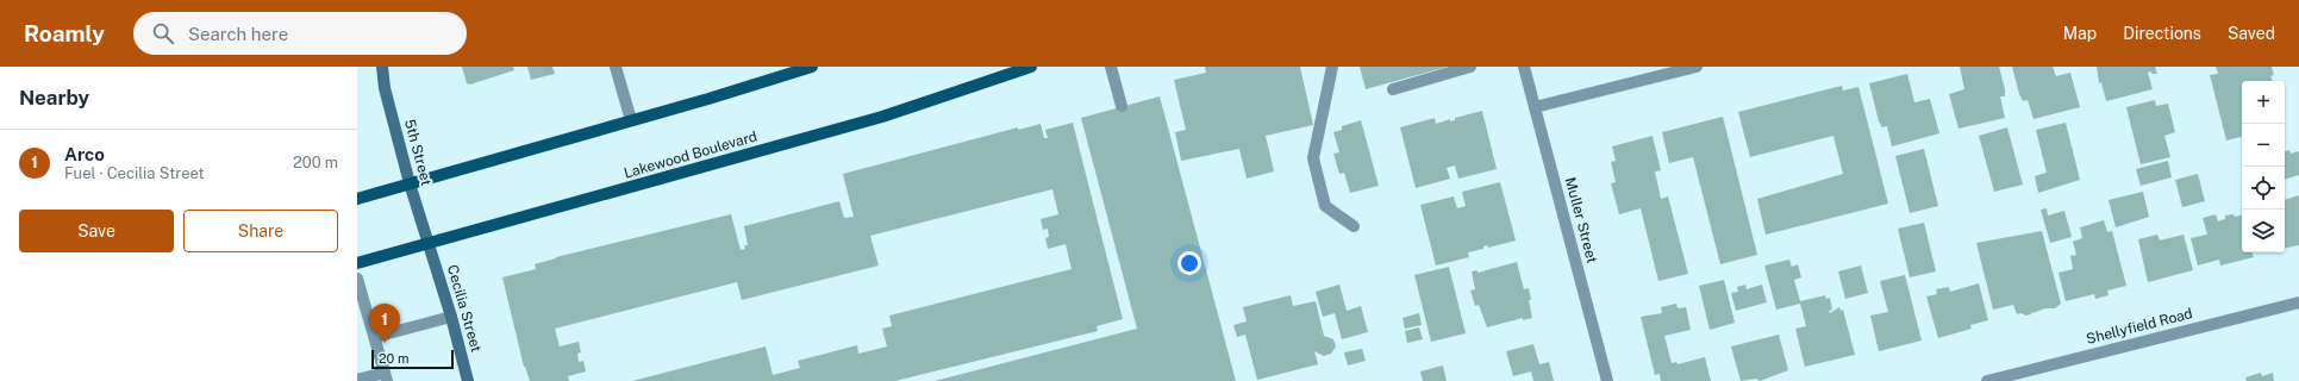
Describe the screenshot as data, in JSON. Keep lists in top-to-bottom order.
{
  "streets": {
    "main road": ["Lakewood Boulevard"],
    "street": [
      "5th Street",
      "Muller Street",
      "Cecilia Street",
      "Shellyfield Road"
    ]
  },
  "crossings": [
    ["5th Street", "Lakewood Boulevard"],
    ["5th Street", "Cecilia Street"],
    ["Lakewood Boulevard", "Cecilia Street"]
  ],
  "scale_bar": "20 m",
  "page": {
    "header": "Roamly",
    "search": "Search here",
    "nav": ["Map", "Directions", "Saved"],
    "heading": "Nearby",
    "map_buttons": ["+", "−"],
    "list": [
      {
        "mark": "1",
        "name": "Arco",
        "note": "Fuel · Cecilia Street",
        "value": "200 m"
      }
    ],
    "buttons": ["Save", "Share"],
    "pins": "1",
    "scale": "20 m"
  }
}
